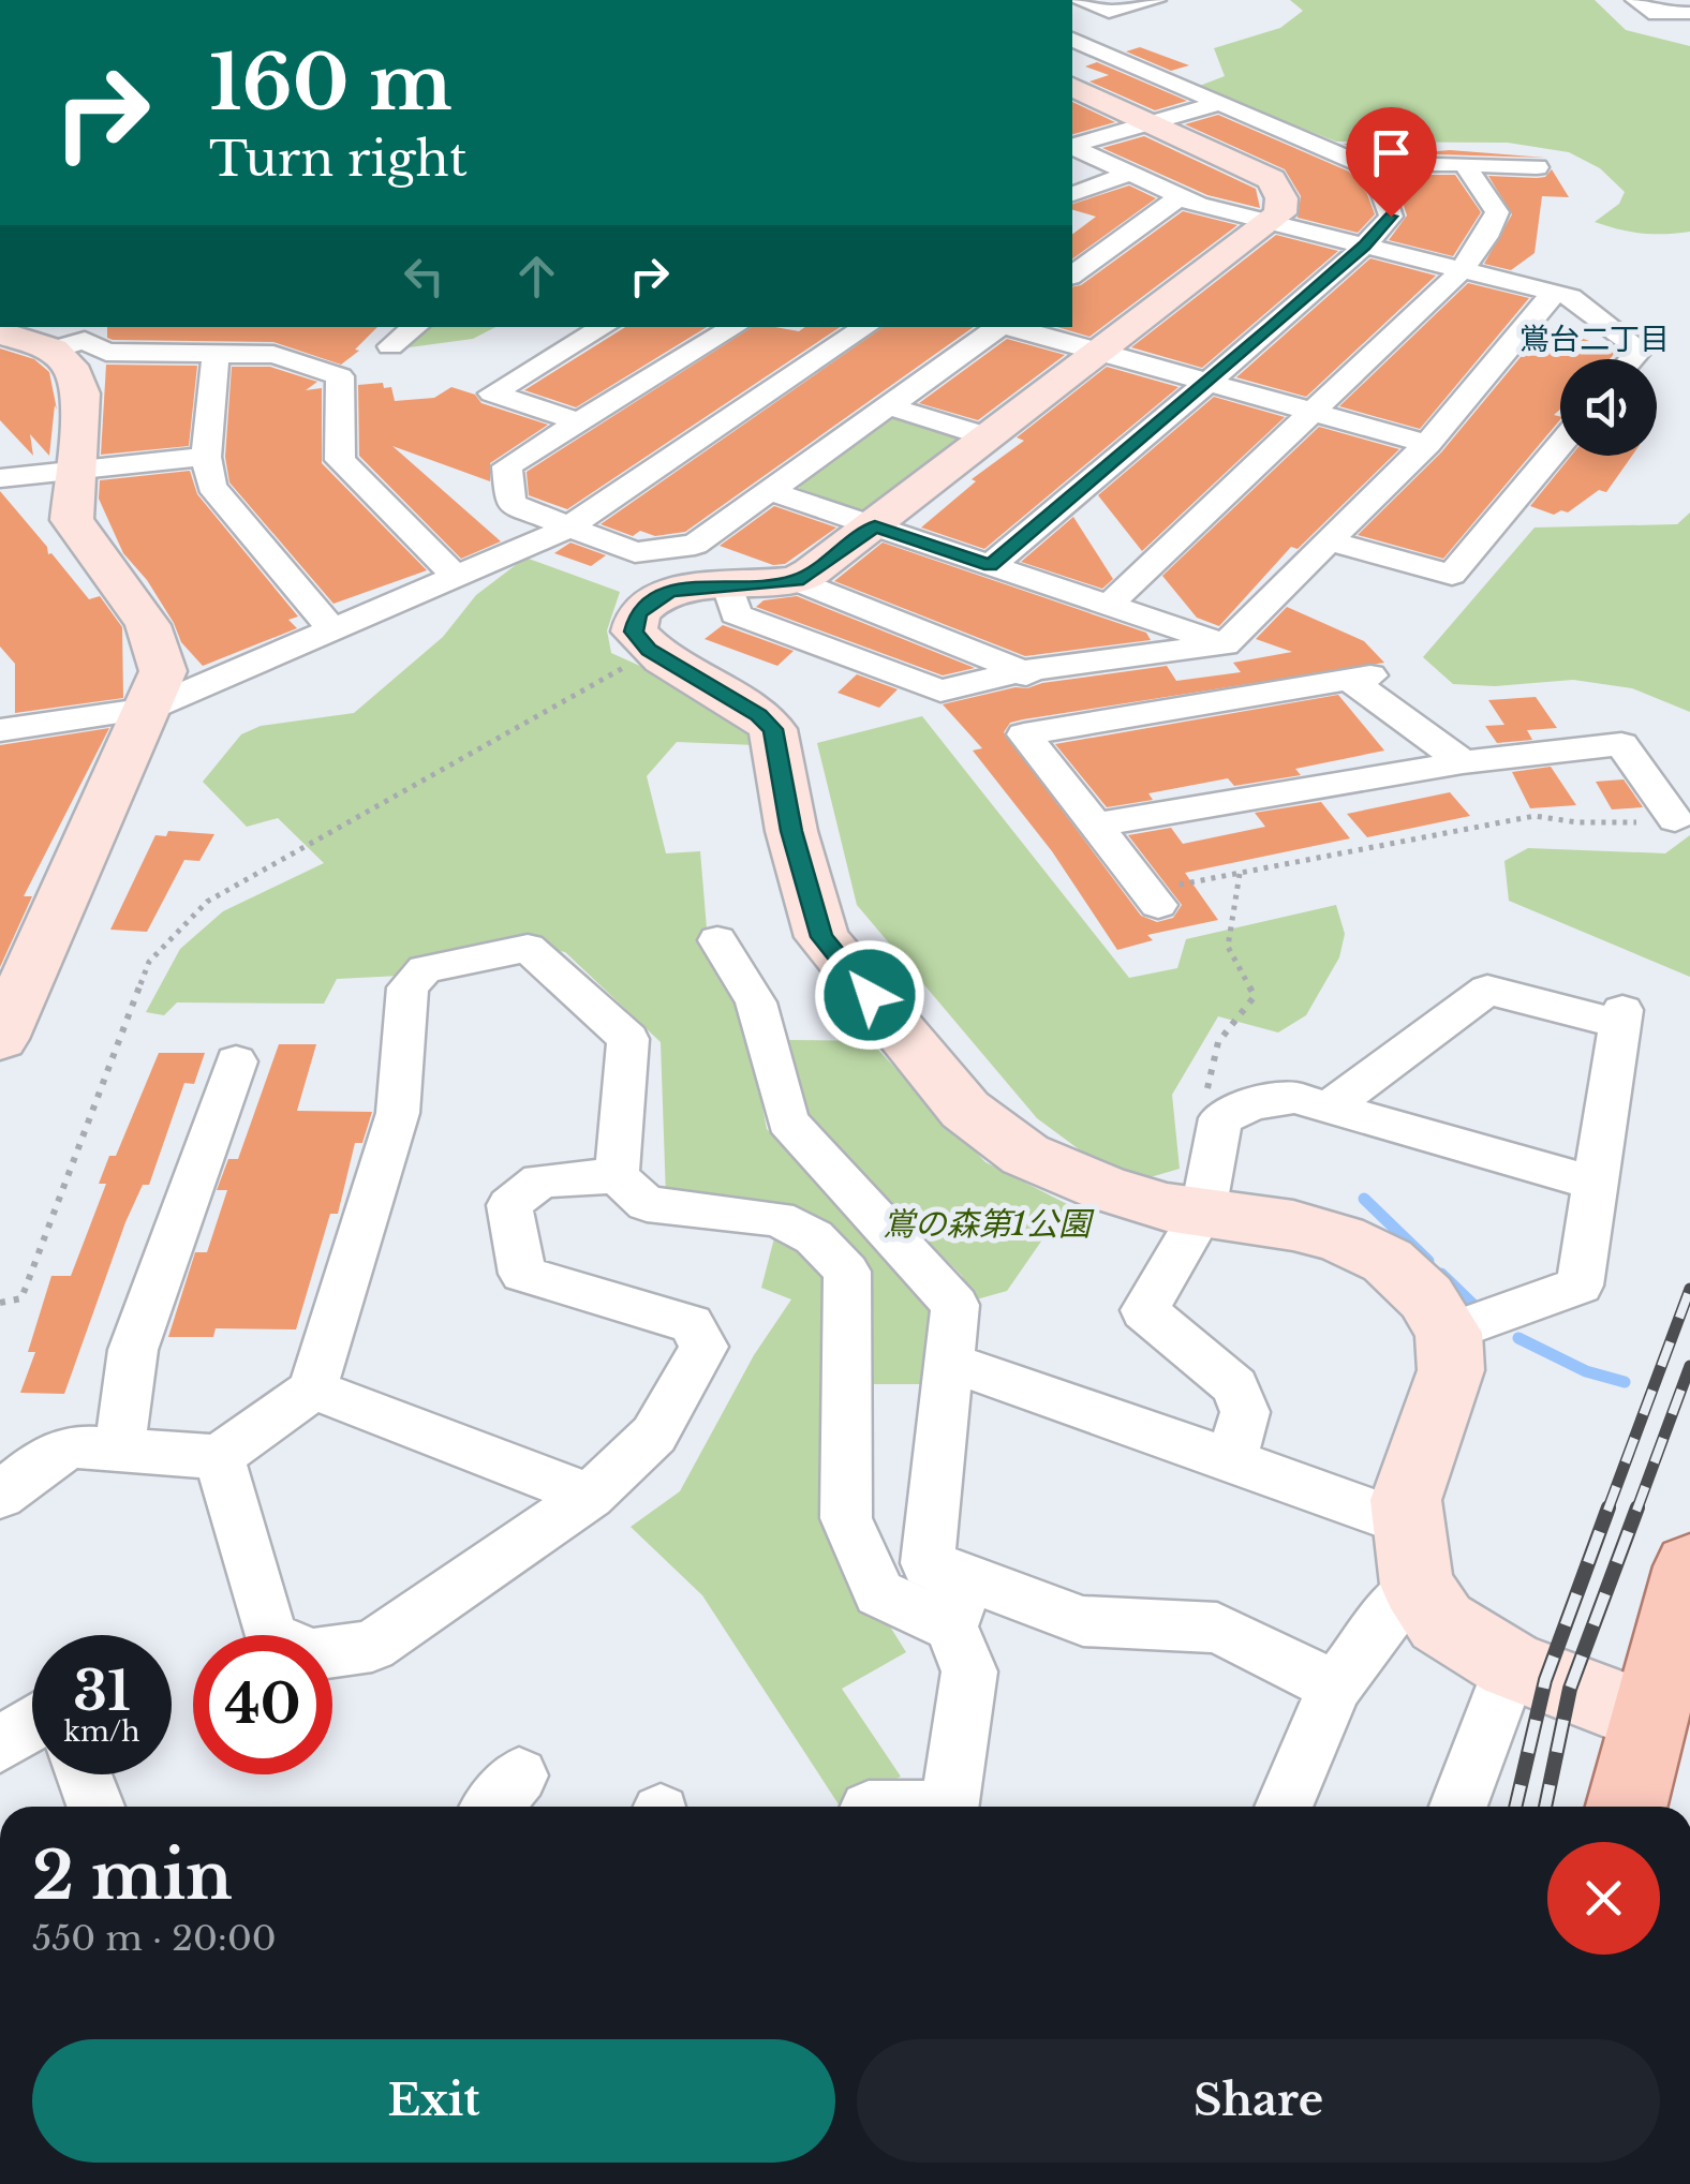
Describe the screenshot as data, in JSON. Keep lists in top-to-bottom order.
{
  "districts": ["鴬台二丁目"],
  "parks": ["鴬の森第1公園"],
  "page": {
    "turn": ["160 m", "Turn right"],
    "speed": "31 km/h",
    "limit": "40",
    "heading": ["2 min", "550 m · 20:00"],
    "buttons": ["Exit", "Share"]
  }
}
